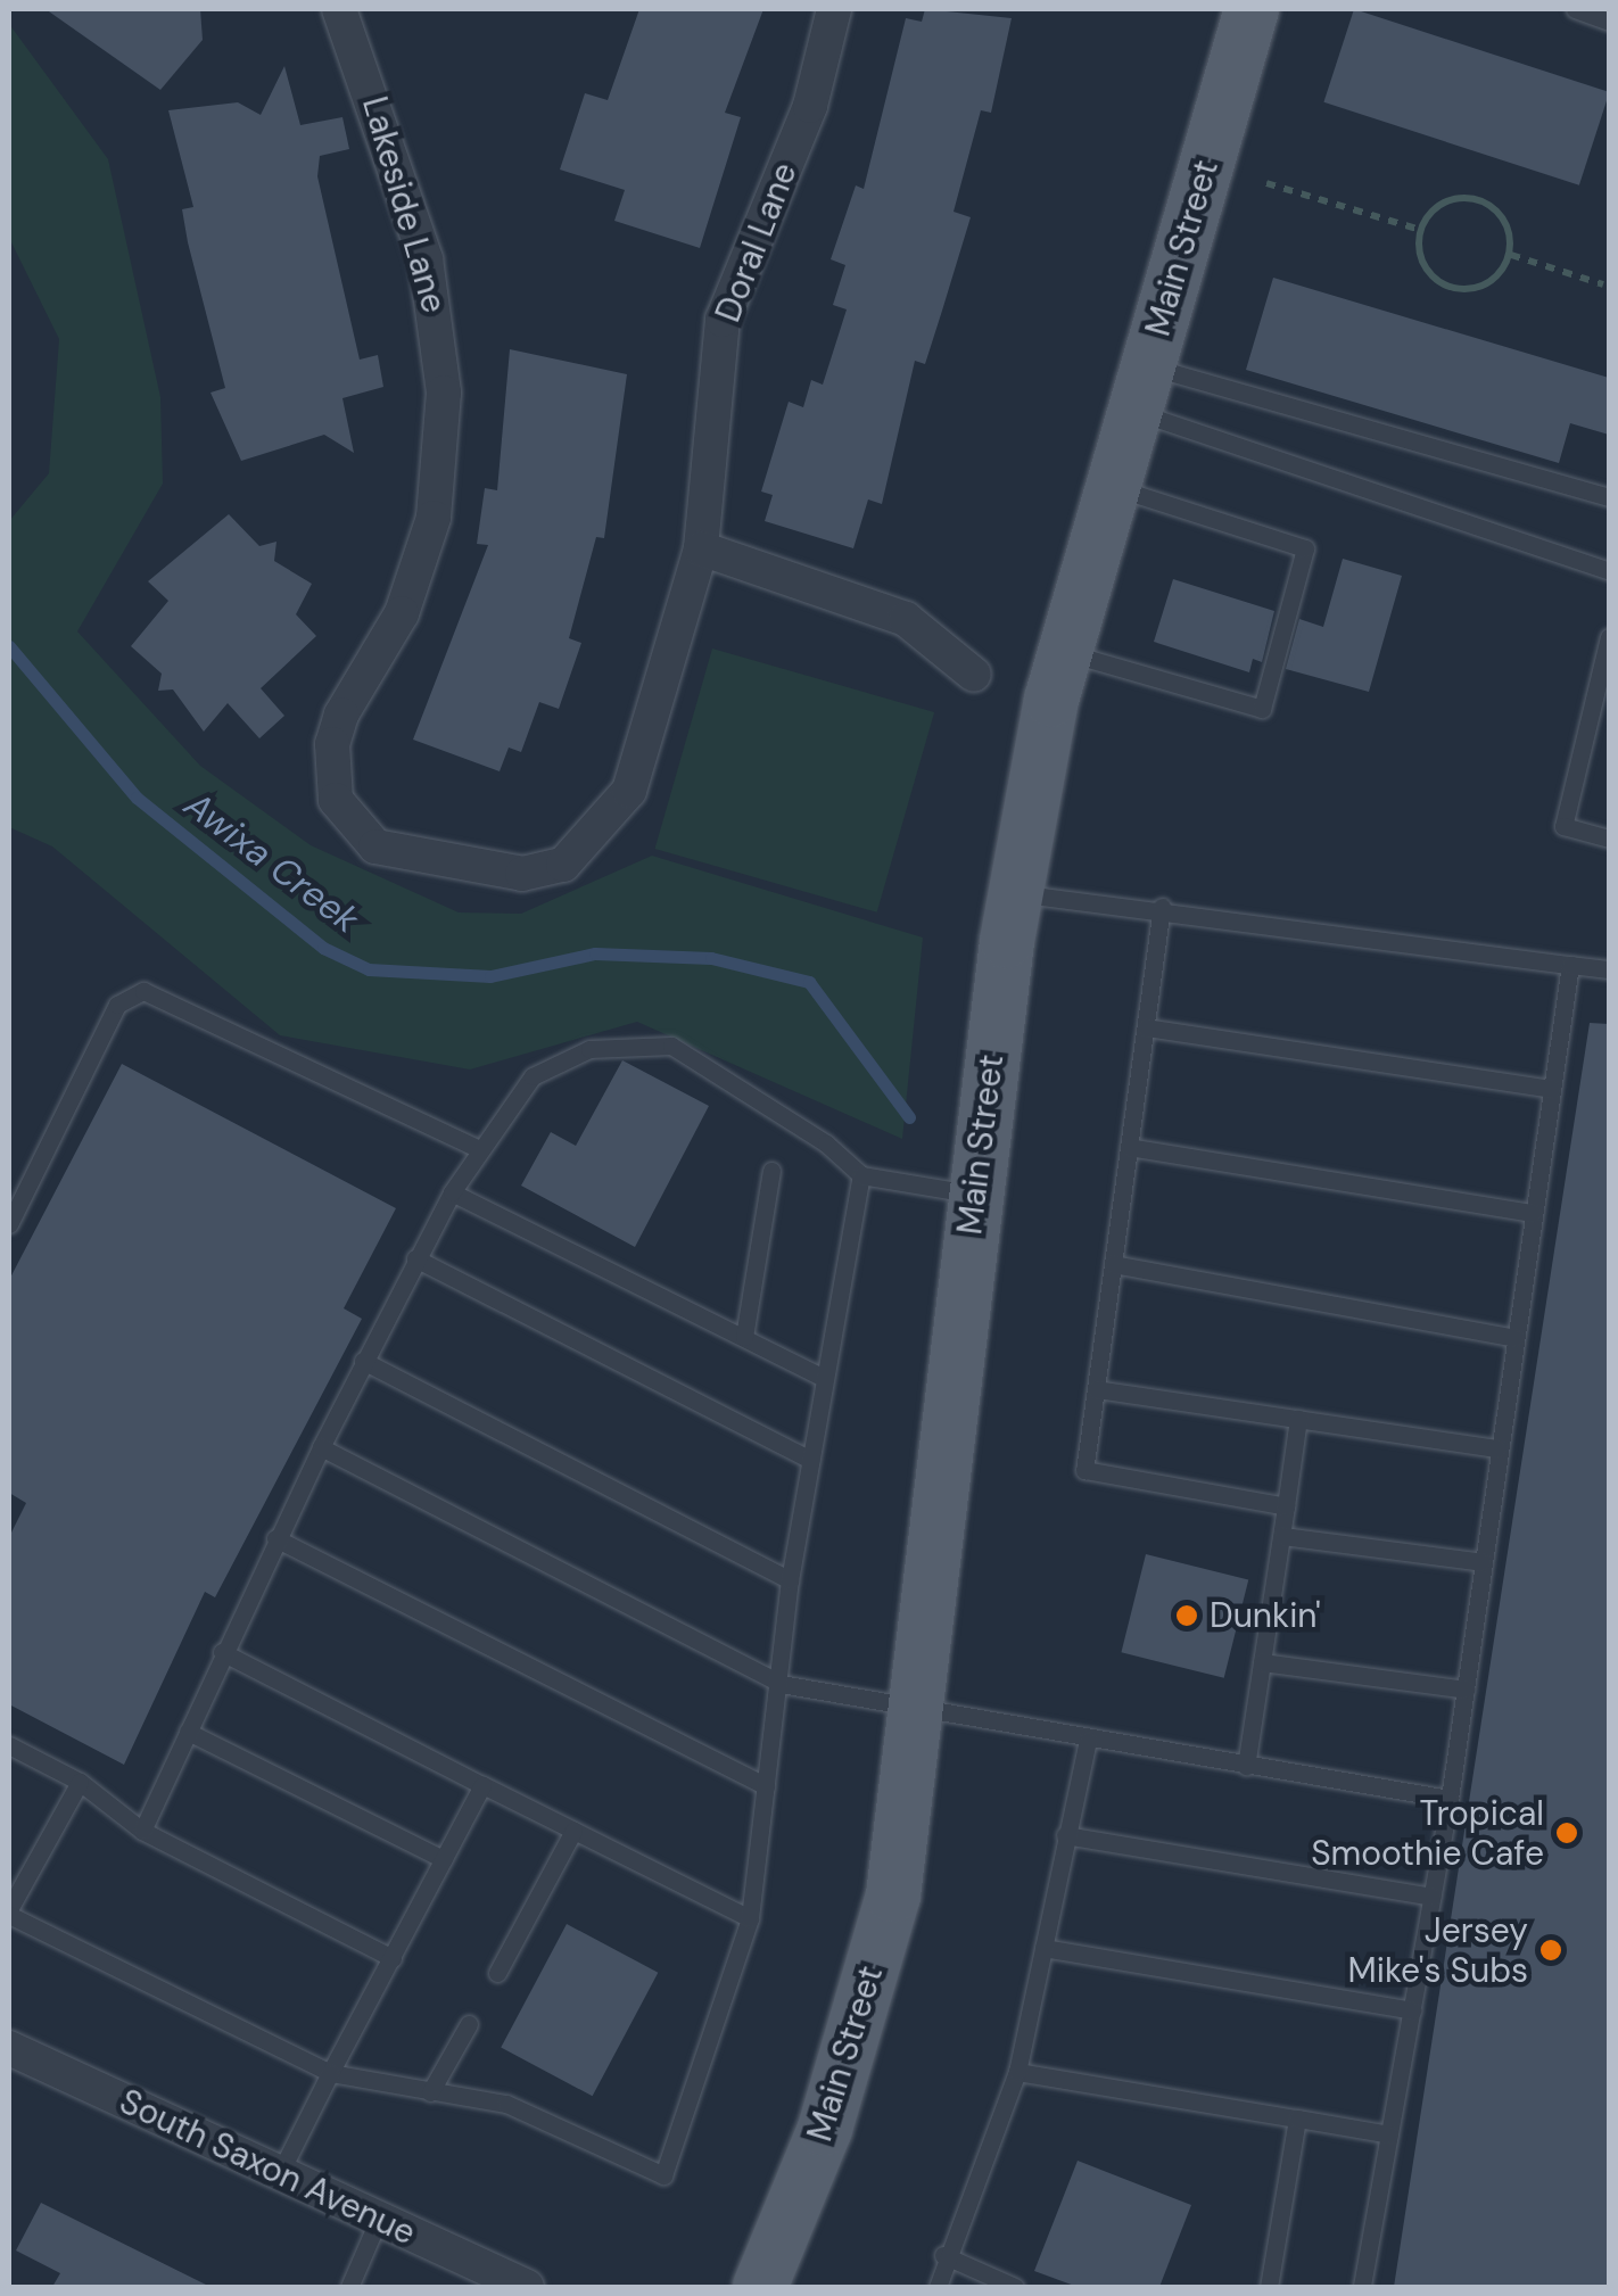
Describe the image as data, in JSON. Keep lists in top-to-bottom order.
{
  "streets": {
    "main road": ["Main Street"],
    "street": ["Lakeside Lane", "Doral Lane", "South Saxon Avenue"]
  },
  "crossings": [
    ["Lakeside Lane", "Doral Lane"]
  ],
  "water": ["Awixa Creek"],
  "places": ["Dunkin'", "Tropical Smoothie Cafe", "Jersey Mike's Subs"]
}
